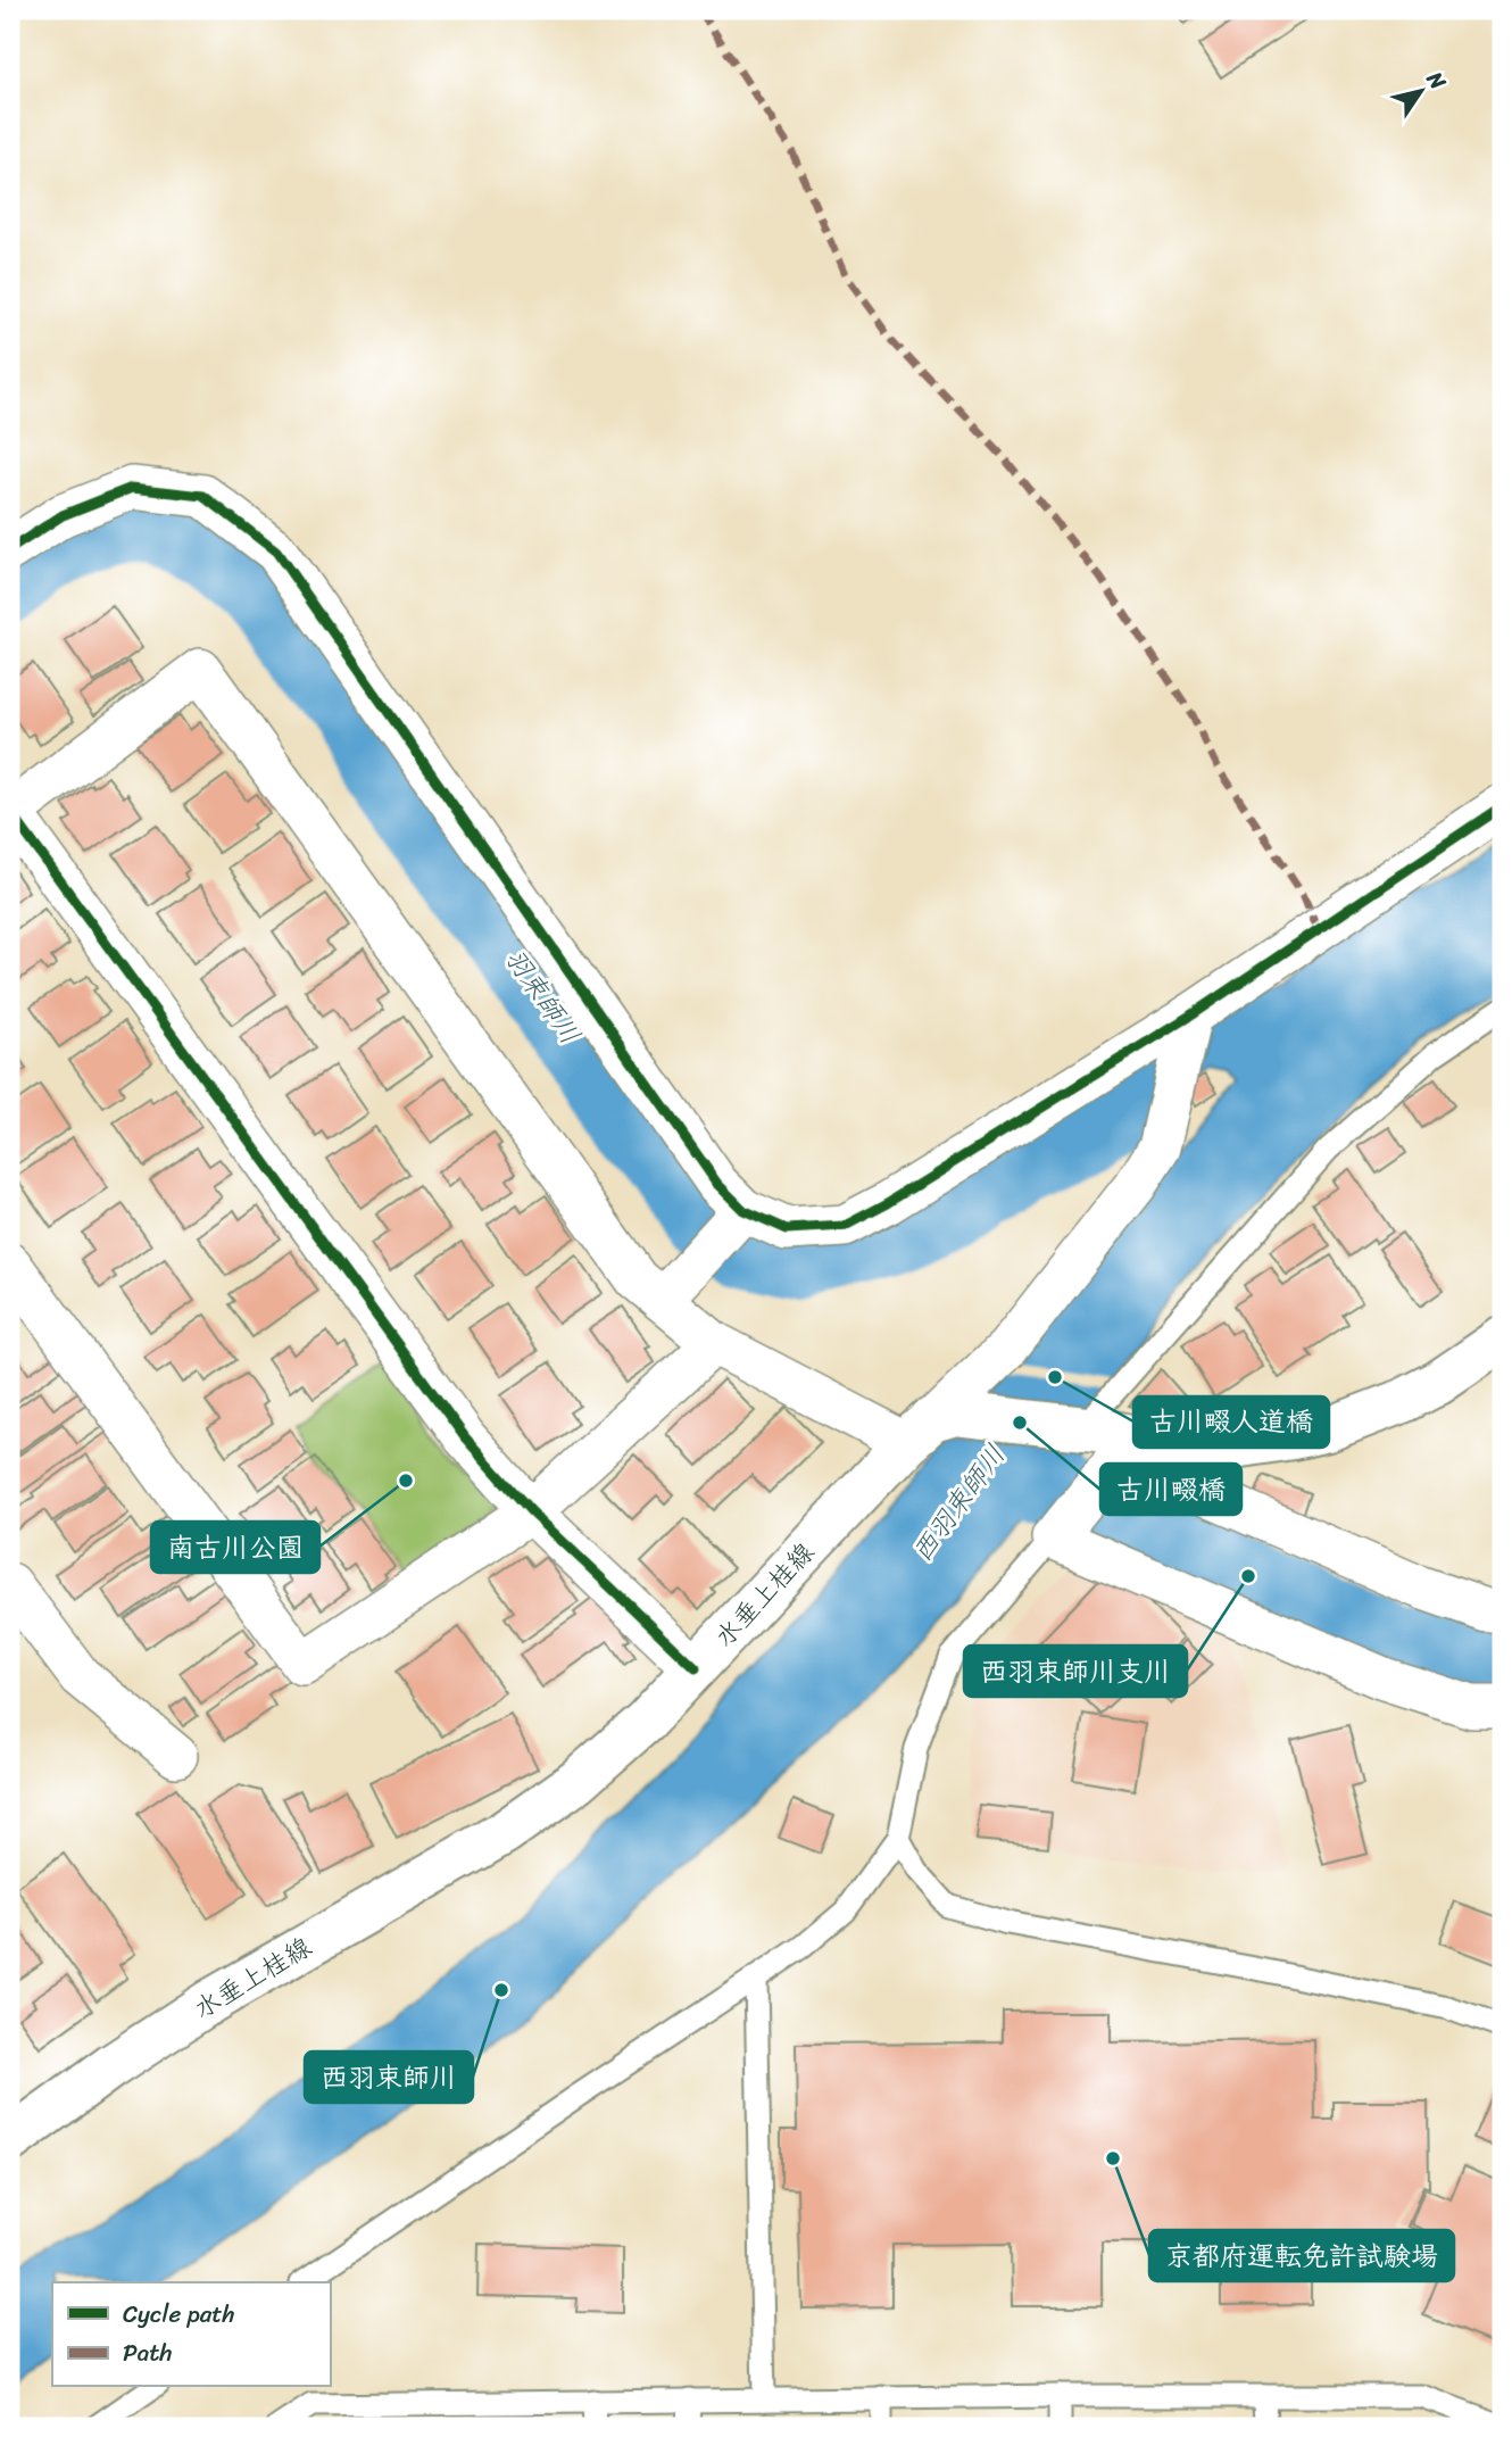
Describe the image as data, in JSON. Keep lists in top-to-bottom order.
{
  "streets": {
    "main road": ["水垂上桂線"]
  },
  "water": ["羽束師川", "西羽束師川"],
  "places": [
    "古川畷人道橋",
    "古川畷橋",
    "南古川公園",
    "西羽束師川支川",
    "西羽束師川",
    "京都府運転免許試験場"
  ],
  "legend": ["Cycle path", "Path"],
  "north": "top right"
}
